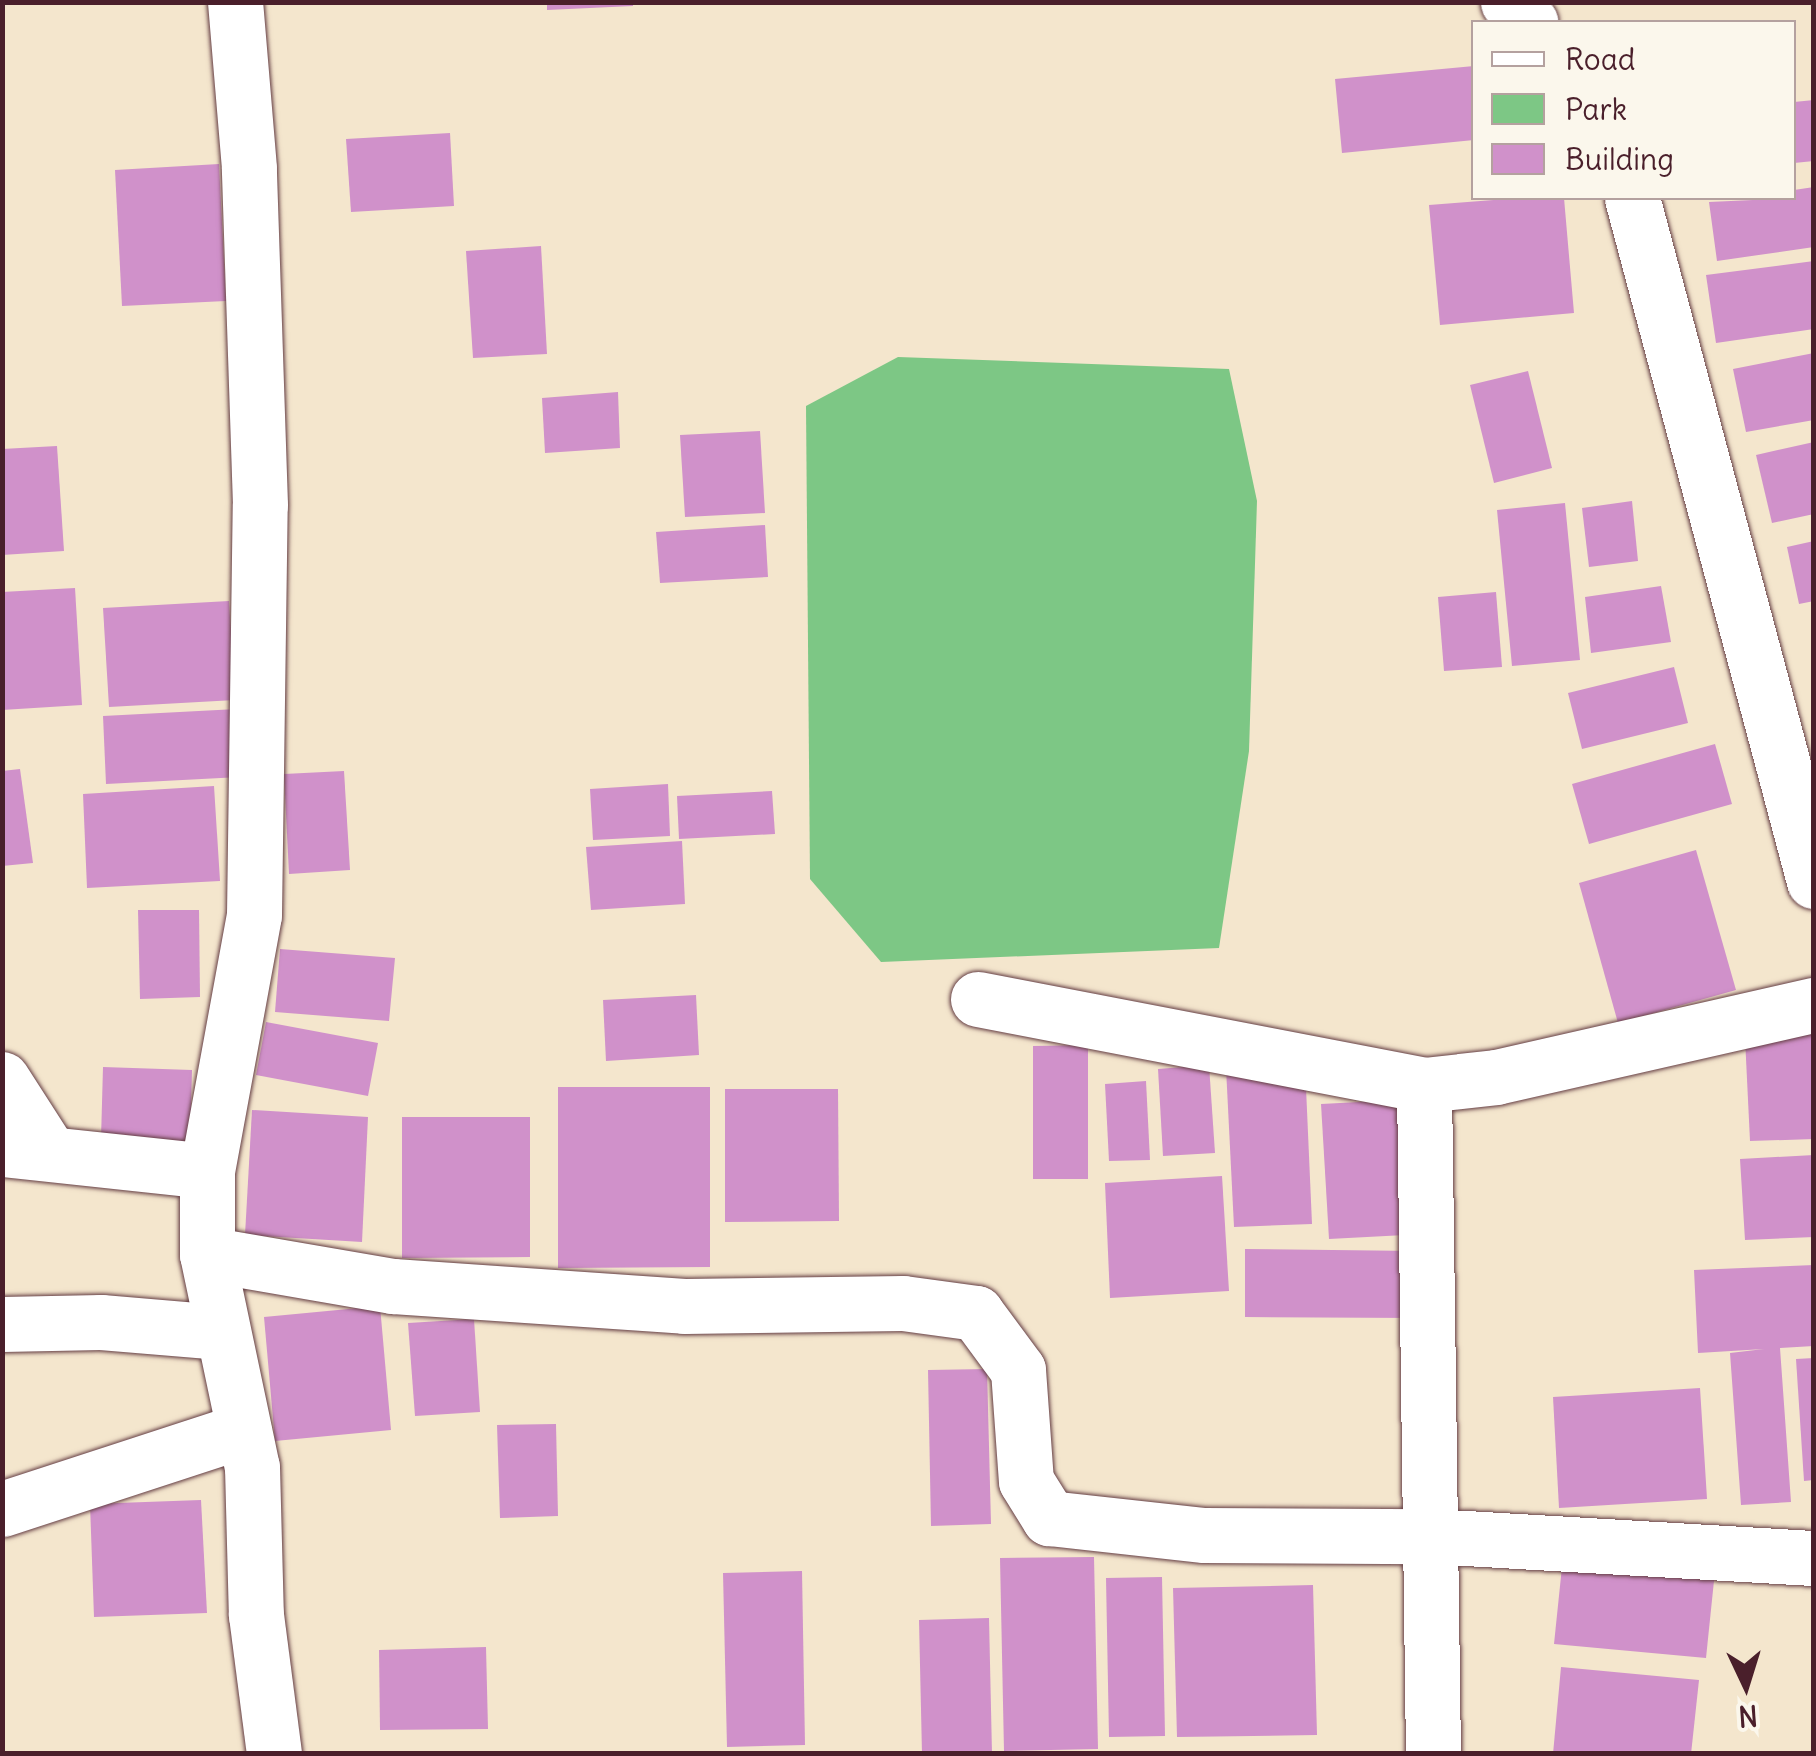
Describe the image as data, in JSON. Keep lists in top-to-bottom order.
{
  "legend": ["Road", "Park", "Building"],
  "north": "bottom"
}
